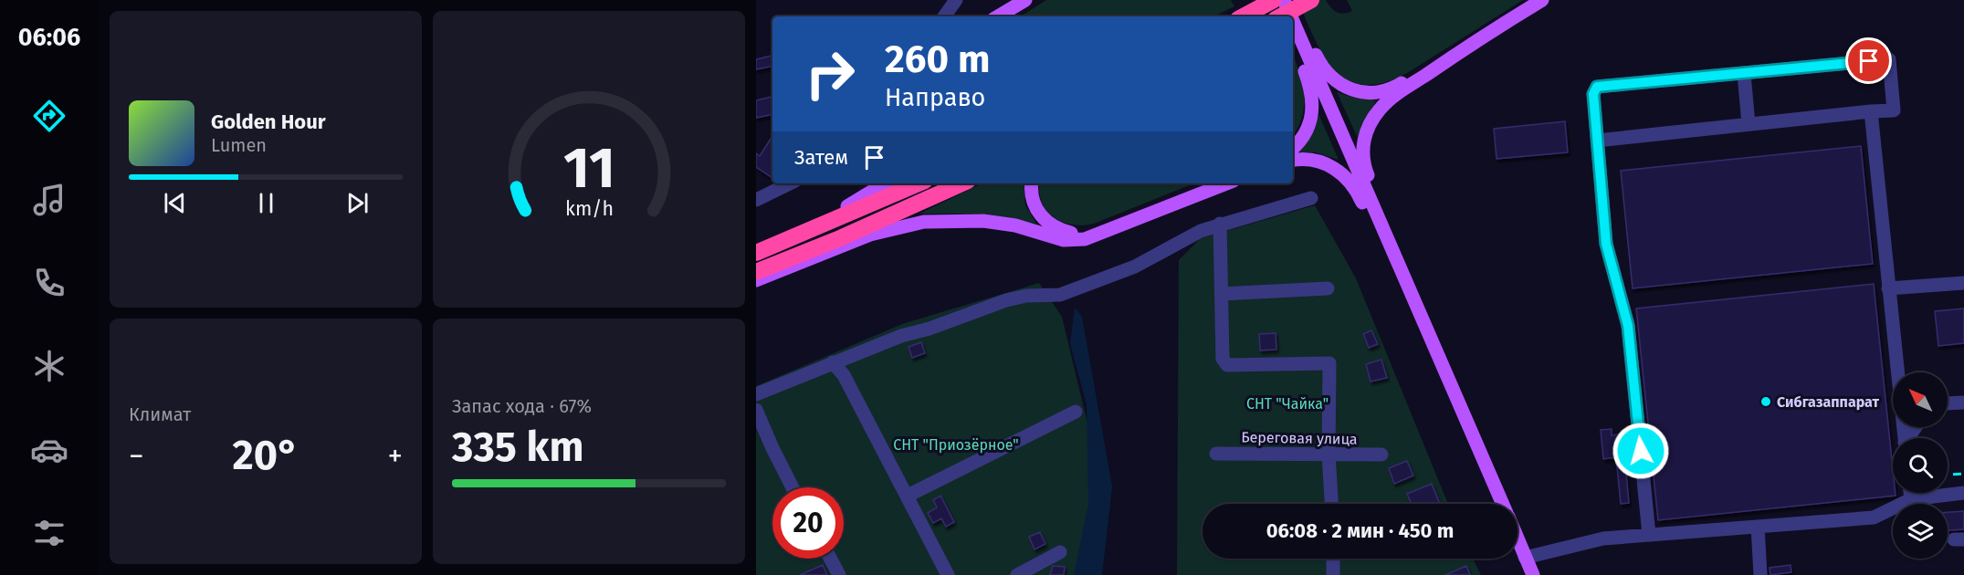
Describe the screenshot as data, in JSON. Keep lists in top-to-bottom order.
{
  "streets": {
    "street": ["Береговая улица"]
  },
  "parks": ["СНТ \"Чайка\"", "СНТ \"Приозёрное\""],
  "places": ["Сибгазаппарат"],
  "north": "top left",
  "page": {
    "tabs": "06:06",
    "turn": ["260 m", "Направо"],
    "song": ["Golden Hour", "Lumen"],
    "then": "Затем",
    "tile": [
      "Климат",
      ["Запас хода · 67%", "335 km"]
    ],
    "heat": ["−", "20°", "+"],
    "limit": "20",
    "trip": "06:08 · 2 мин · 450 m",
    "gauge": ["11", "km/h"]
  }
}
